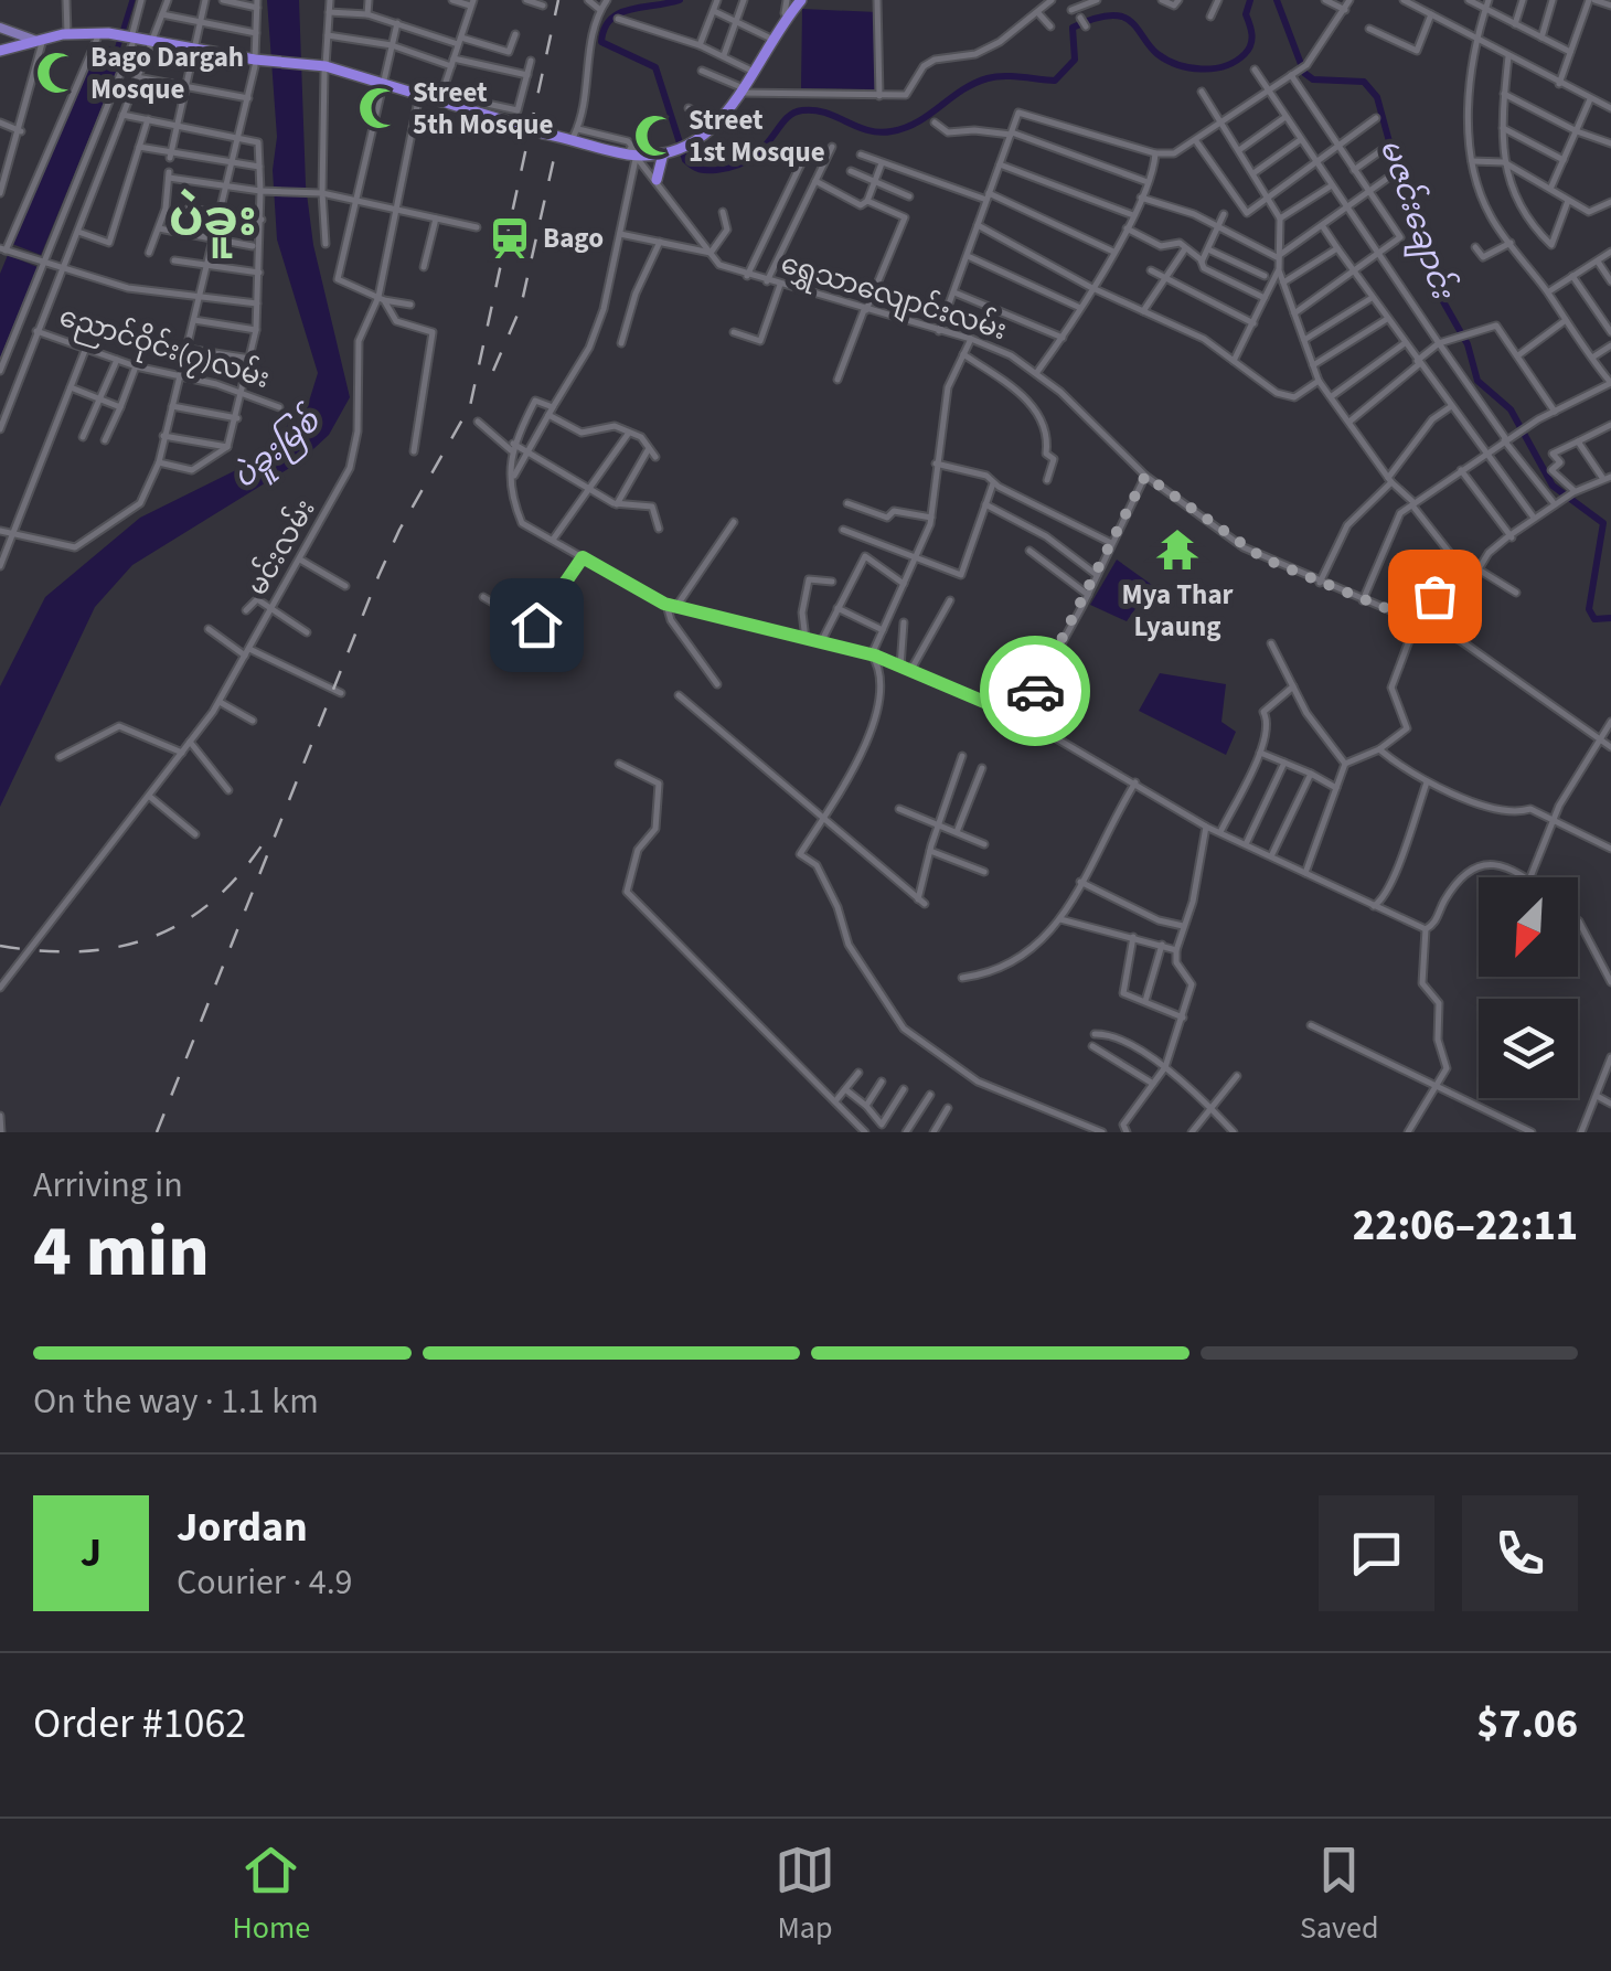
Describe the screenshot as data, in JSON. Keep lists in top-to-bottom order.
{
  "streets": {
    "street": ["ရွှေသာလျောင်းလမ်း", "ညောင်ဝိုင်း(၇)လမ်း", "မင်းလမ်း"]
  },
  "districts": ["ပဲခူး"],
  "water": ["မဇင်းချောင်း", "ပဲခူးမြစ်"],
  "places": {
    "mosque": ["Bago Dargah Mosque", "Street 5th Mosque", "Street 1st Mosque"],
    "station": ["Bago"],
    "temple": ["Mya Thar Lyaung"]
  },
  "north": "bottom left",
  "page": {
    "heading": ["4 min", "Arriving in", "22:06–22:11"],
    "panel": [
      "Jordan",
      "Courier · 4.9",
      "Order #1062",
      "$7.06"
    ],
    "bar": "On the way · 1.1 km",
    "round": "J",
    "tabs": ["Home", "Map", "Saved"]
  }
}
